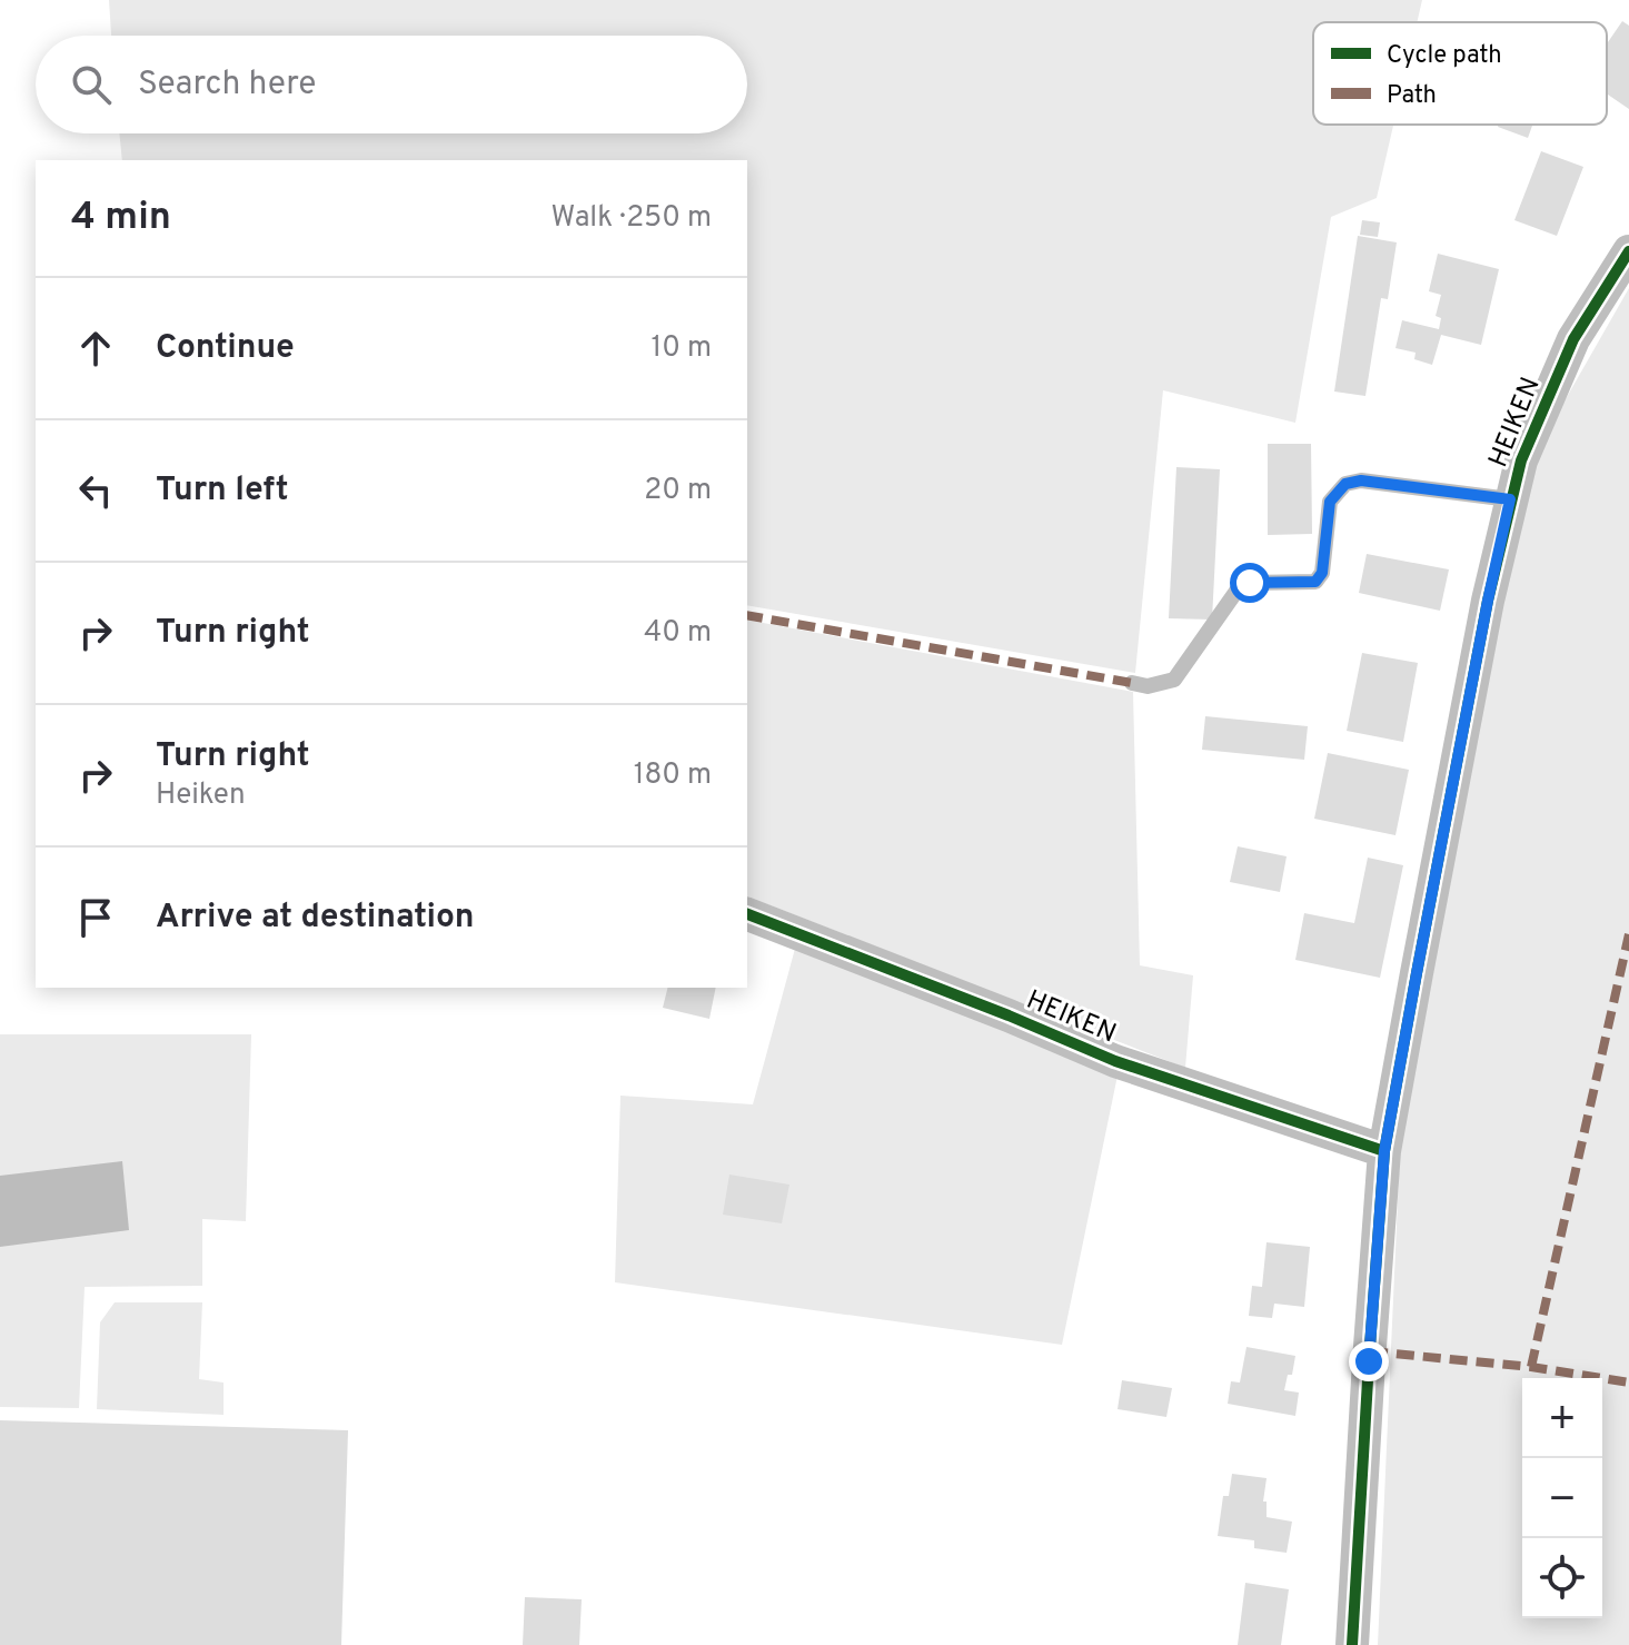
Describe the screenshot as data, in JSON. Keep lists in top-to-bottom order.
{
  "streets": {
    "street": ["HEIKEN"]
  },
  "legend": ["Cycle path", "Path"],
  "page": {
    "search": "Search here",
    "heading": ["4 min", "Walk · 250 m"],
    "list": [
      ["Continue", "10 m"],
      ["Turn left", "20 m"],
      ["Turn right", "40 m"],
      ["Turn right", "Heiken", "180 m"],
      "Arrive at destination"
    ],
    "map_buttons": ["+", "−"]
  }
}
